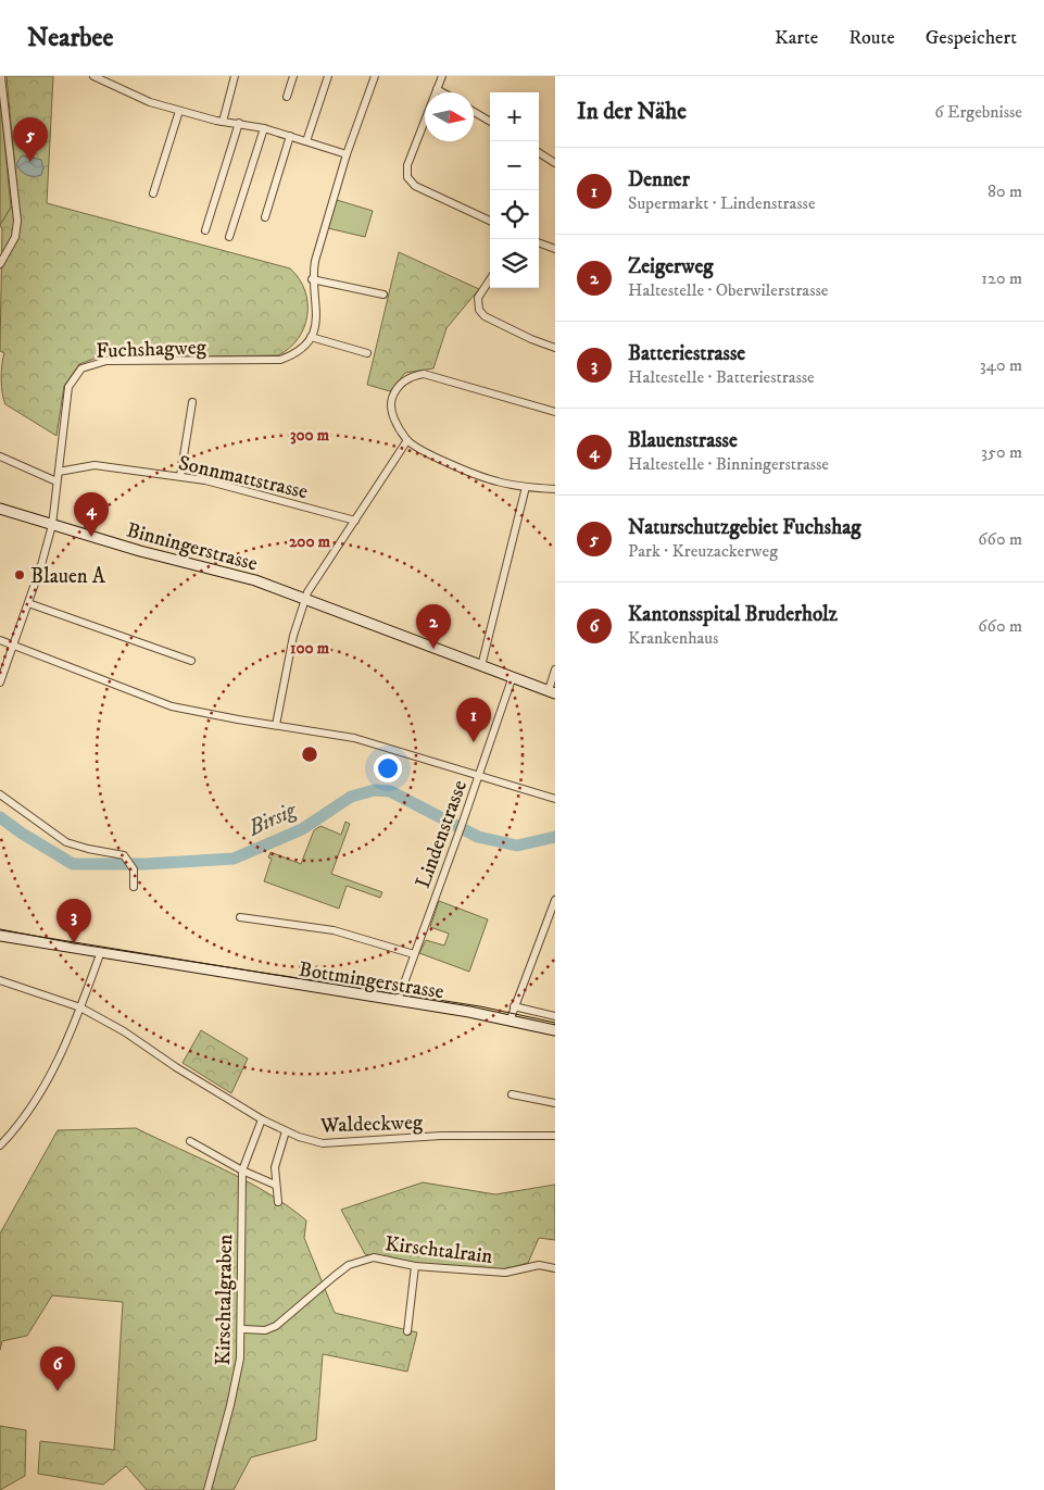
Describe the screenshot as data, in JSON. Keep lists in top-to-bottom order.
{
  "streets": {
    "main road": ["Binningerstrasse", "Bottmingerstrasse"],
    "street": [
      "Fuchshagweg",
      "Sonnmattstrasse",
      "Lindenstrasse",
      "Waldeckweg",
      "Kirschtalrain",
      "Kirschtalgraben"
    ]
  },
  "crossings": [
    ["Fuchshagweg", "Sonnmattstrasse"],
    ["Fuchshagweg", "Binningerstrasse"],
    ["Binningerstrasse", "Lindenstrasse"],
    ["Lindenstrasse", "Bottmingerstrasse"],
    ["Waldeckweg", "Kirschtalgraben"],
    ["Kirschtalrain", "Kirschtalgraben"]
  ],
  "water": ["Birsig"],
  "places": ["Blauen A"],
  "north": "right",
  "page": {
    "header": "Nearbee",
    "nav": ["Karte", "Route", "Gespeichert"],
    "heading": ["In der Nähe", "6 Ergebnisse"],
    "map_buttons": ["+", "−"],
    "pins": [
      "5",
      "4",
      "2",
      "1",
      "3",
      "6"
    ],
    "list": [
      {
        "mark": "1",
        "name": "Denner",
        "note": "Supermarkt · Lindenstrasse",
        "value": "80 m"
      },
      {
        "mark": "2",
        "name": "Zeigerweg",
        "note": "Haltestelle · Oberwilerstrasse",
        "value": "120 m"
      },
      {
        "mark": "3",
        "name": "Batteriestrasse",
        "note": "Haltestelle · Batteriestrasse",
        "value": "340 m"
      },
      {
        "mark": "4",
        "name": "Blauenstrasse",
        "note": "Haltestelle · Binningerstrasse",
        "value": "350 m"
      },
      {
        "mark": "5",
        "name": "Naturschutzgebiet Fuchshag",
        "note": "Park · Kreuzackerweg",
        "value": "660 m"
      },
      {
        "mark": "6",
        "name": "Kantonsspital Bruderholz",
        "note": "Krankenhaus",
        "value": "660 m"
      }
    ]
  },
  "rings": ["300 m", "200 m", "100 m"]
}
